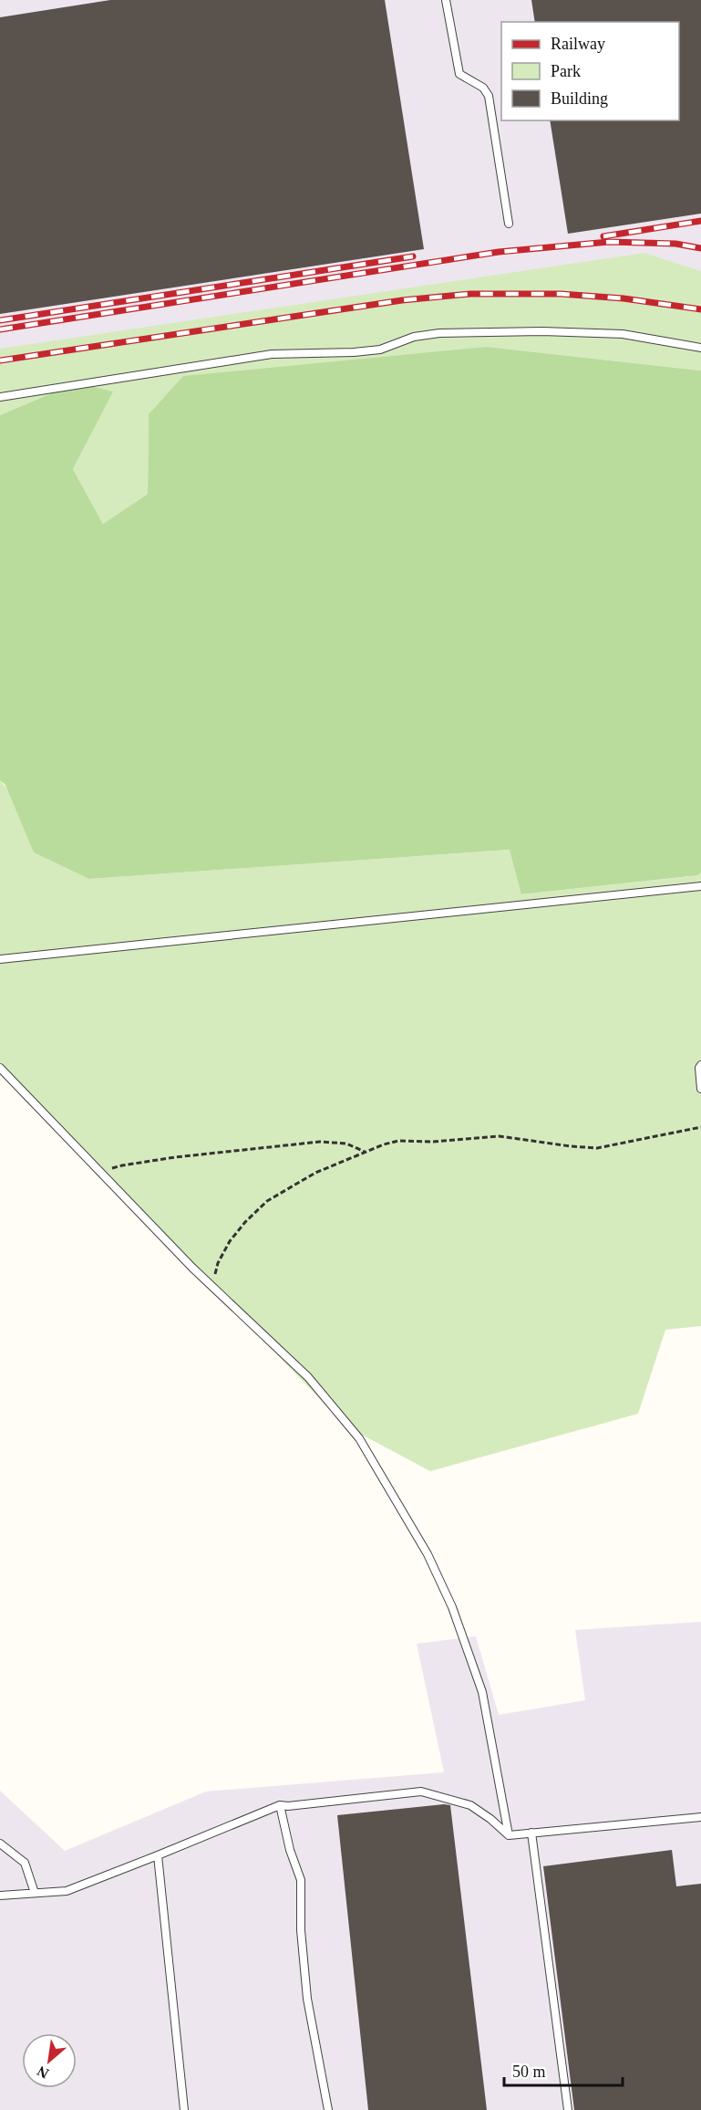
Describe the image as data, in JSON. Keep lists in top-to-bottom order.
{
  "legend": ["Railway", "Park", "Building"],
  "scale_bar": "50 m",
  "north": "bottom left"
}
